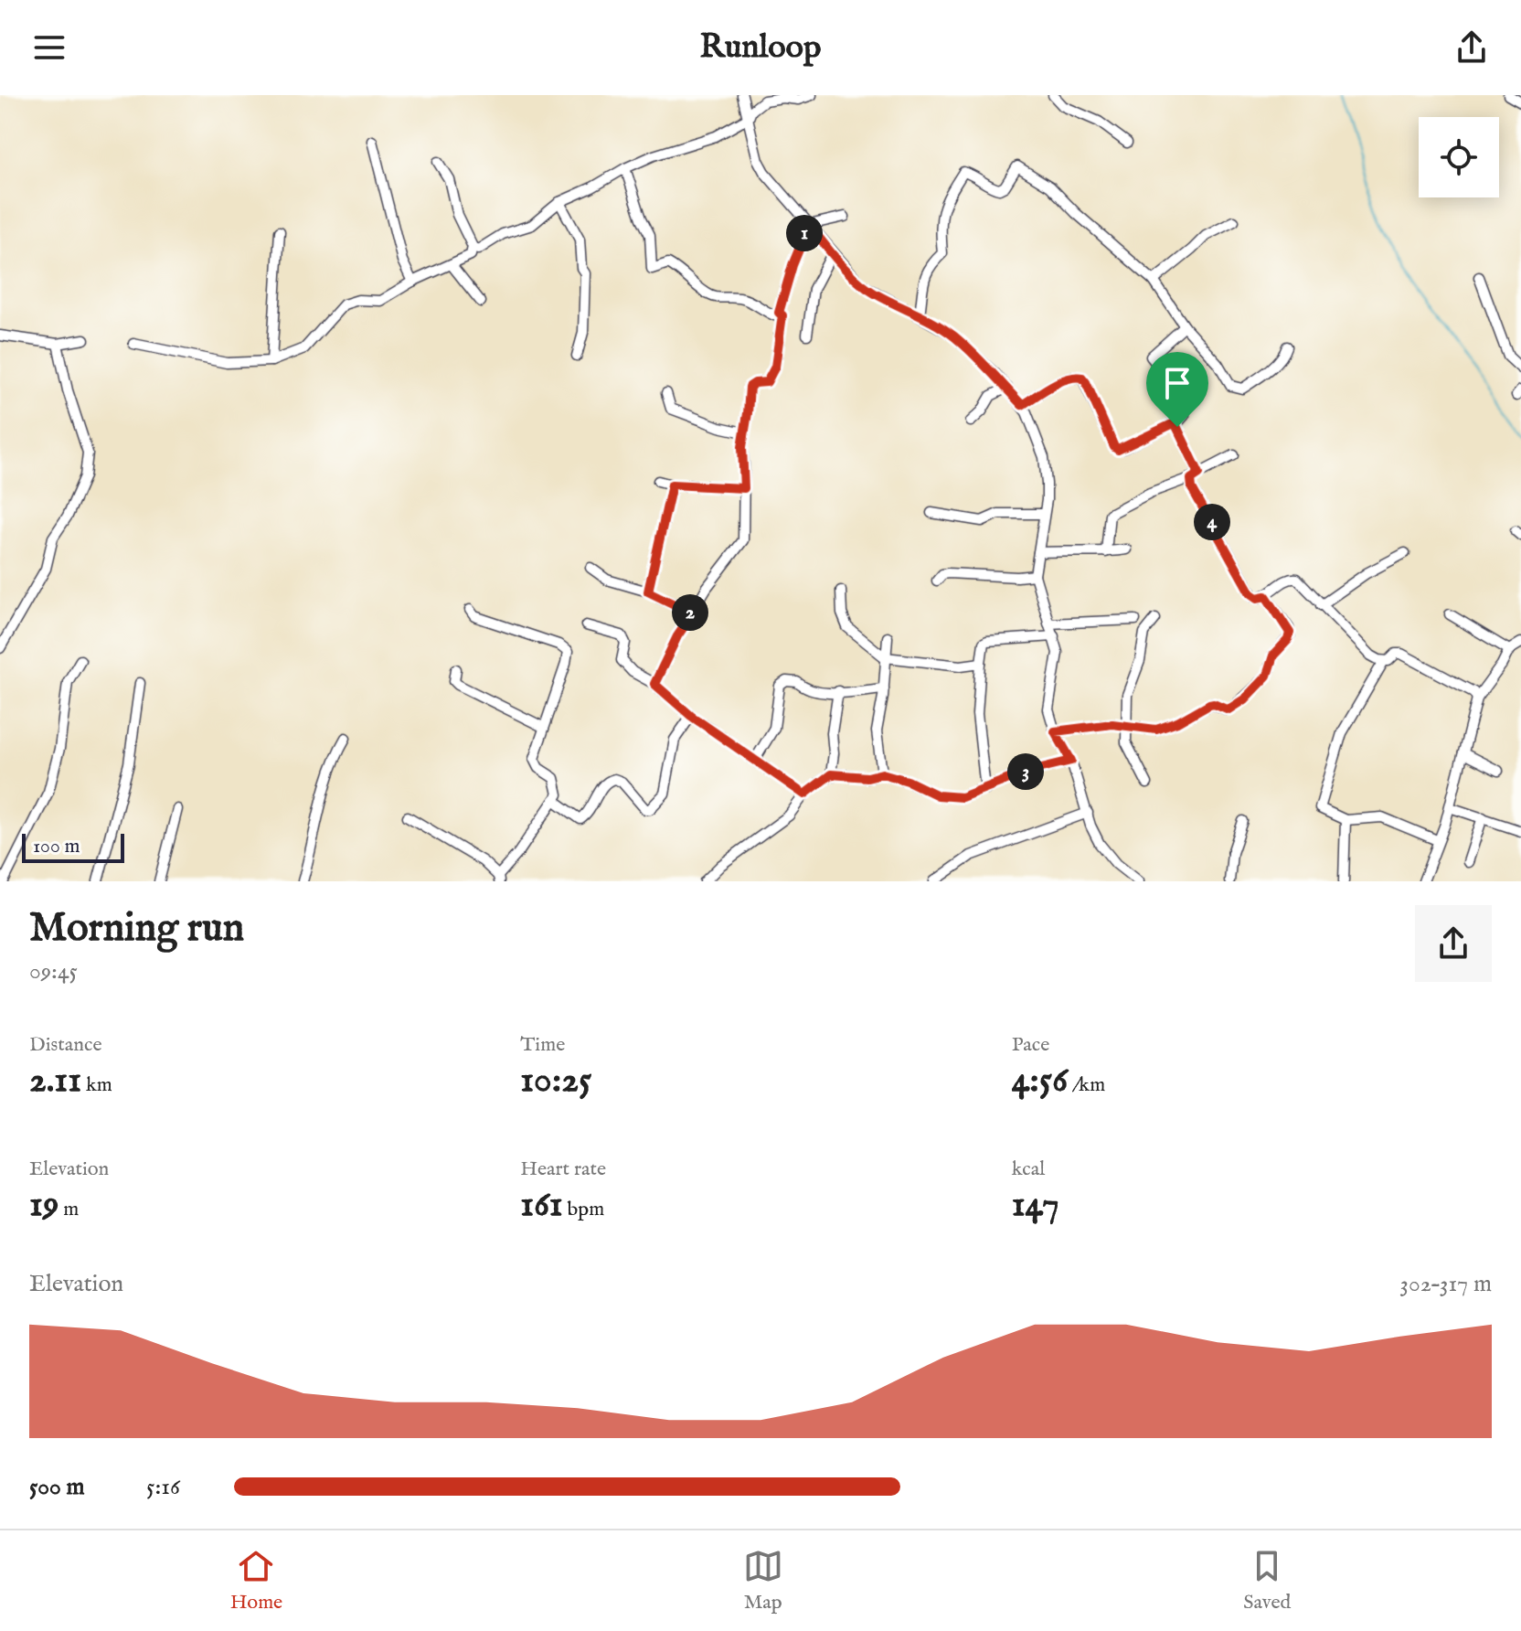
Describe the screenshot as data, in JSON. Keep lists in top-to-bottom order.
{
  "scale_bar": "100 m",
  "page": {
    "header": "Runloop",
    "pins": [
      "1",
      "4",
      "2",
      "3"
    ],
    "scale": "100 m",
    "heading": ["Morning run", "09:45"],
    "stats": [
      ["Distance", "2.11 km"],
      ["Time", "10:25"],
      ["Pace", "4:56 /km"],
      ["Elevation", "19 m"],
      ["Heart rate", "161 bpm"],
      ["kcal", "147"]
    ],
    "chart": ["Elevation", "302–317 m"],
    "list": [
      {
        "name": "500 m",
        "note": "5:16"
      }
    ],
    "tabs": ["Home", "Map", "Saved"]
  }
}
